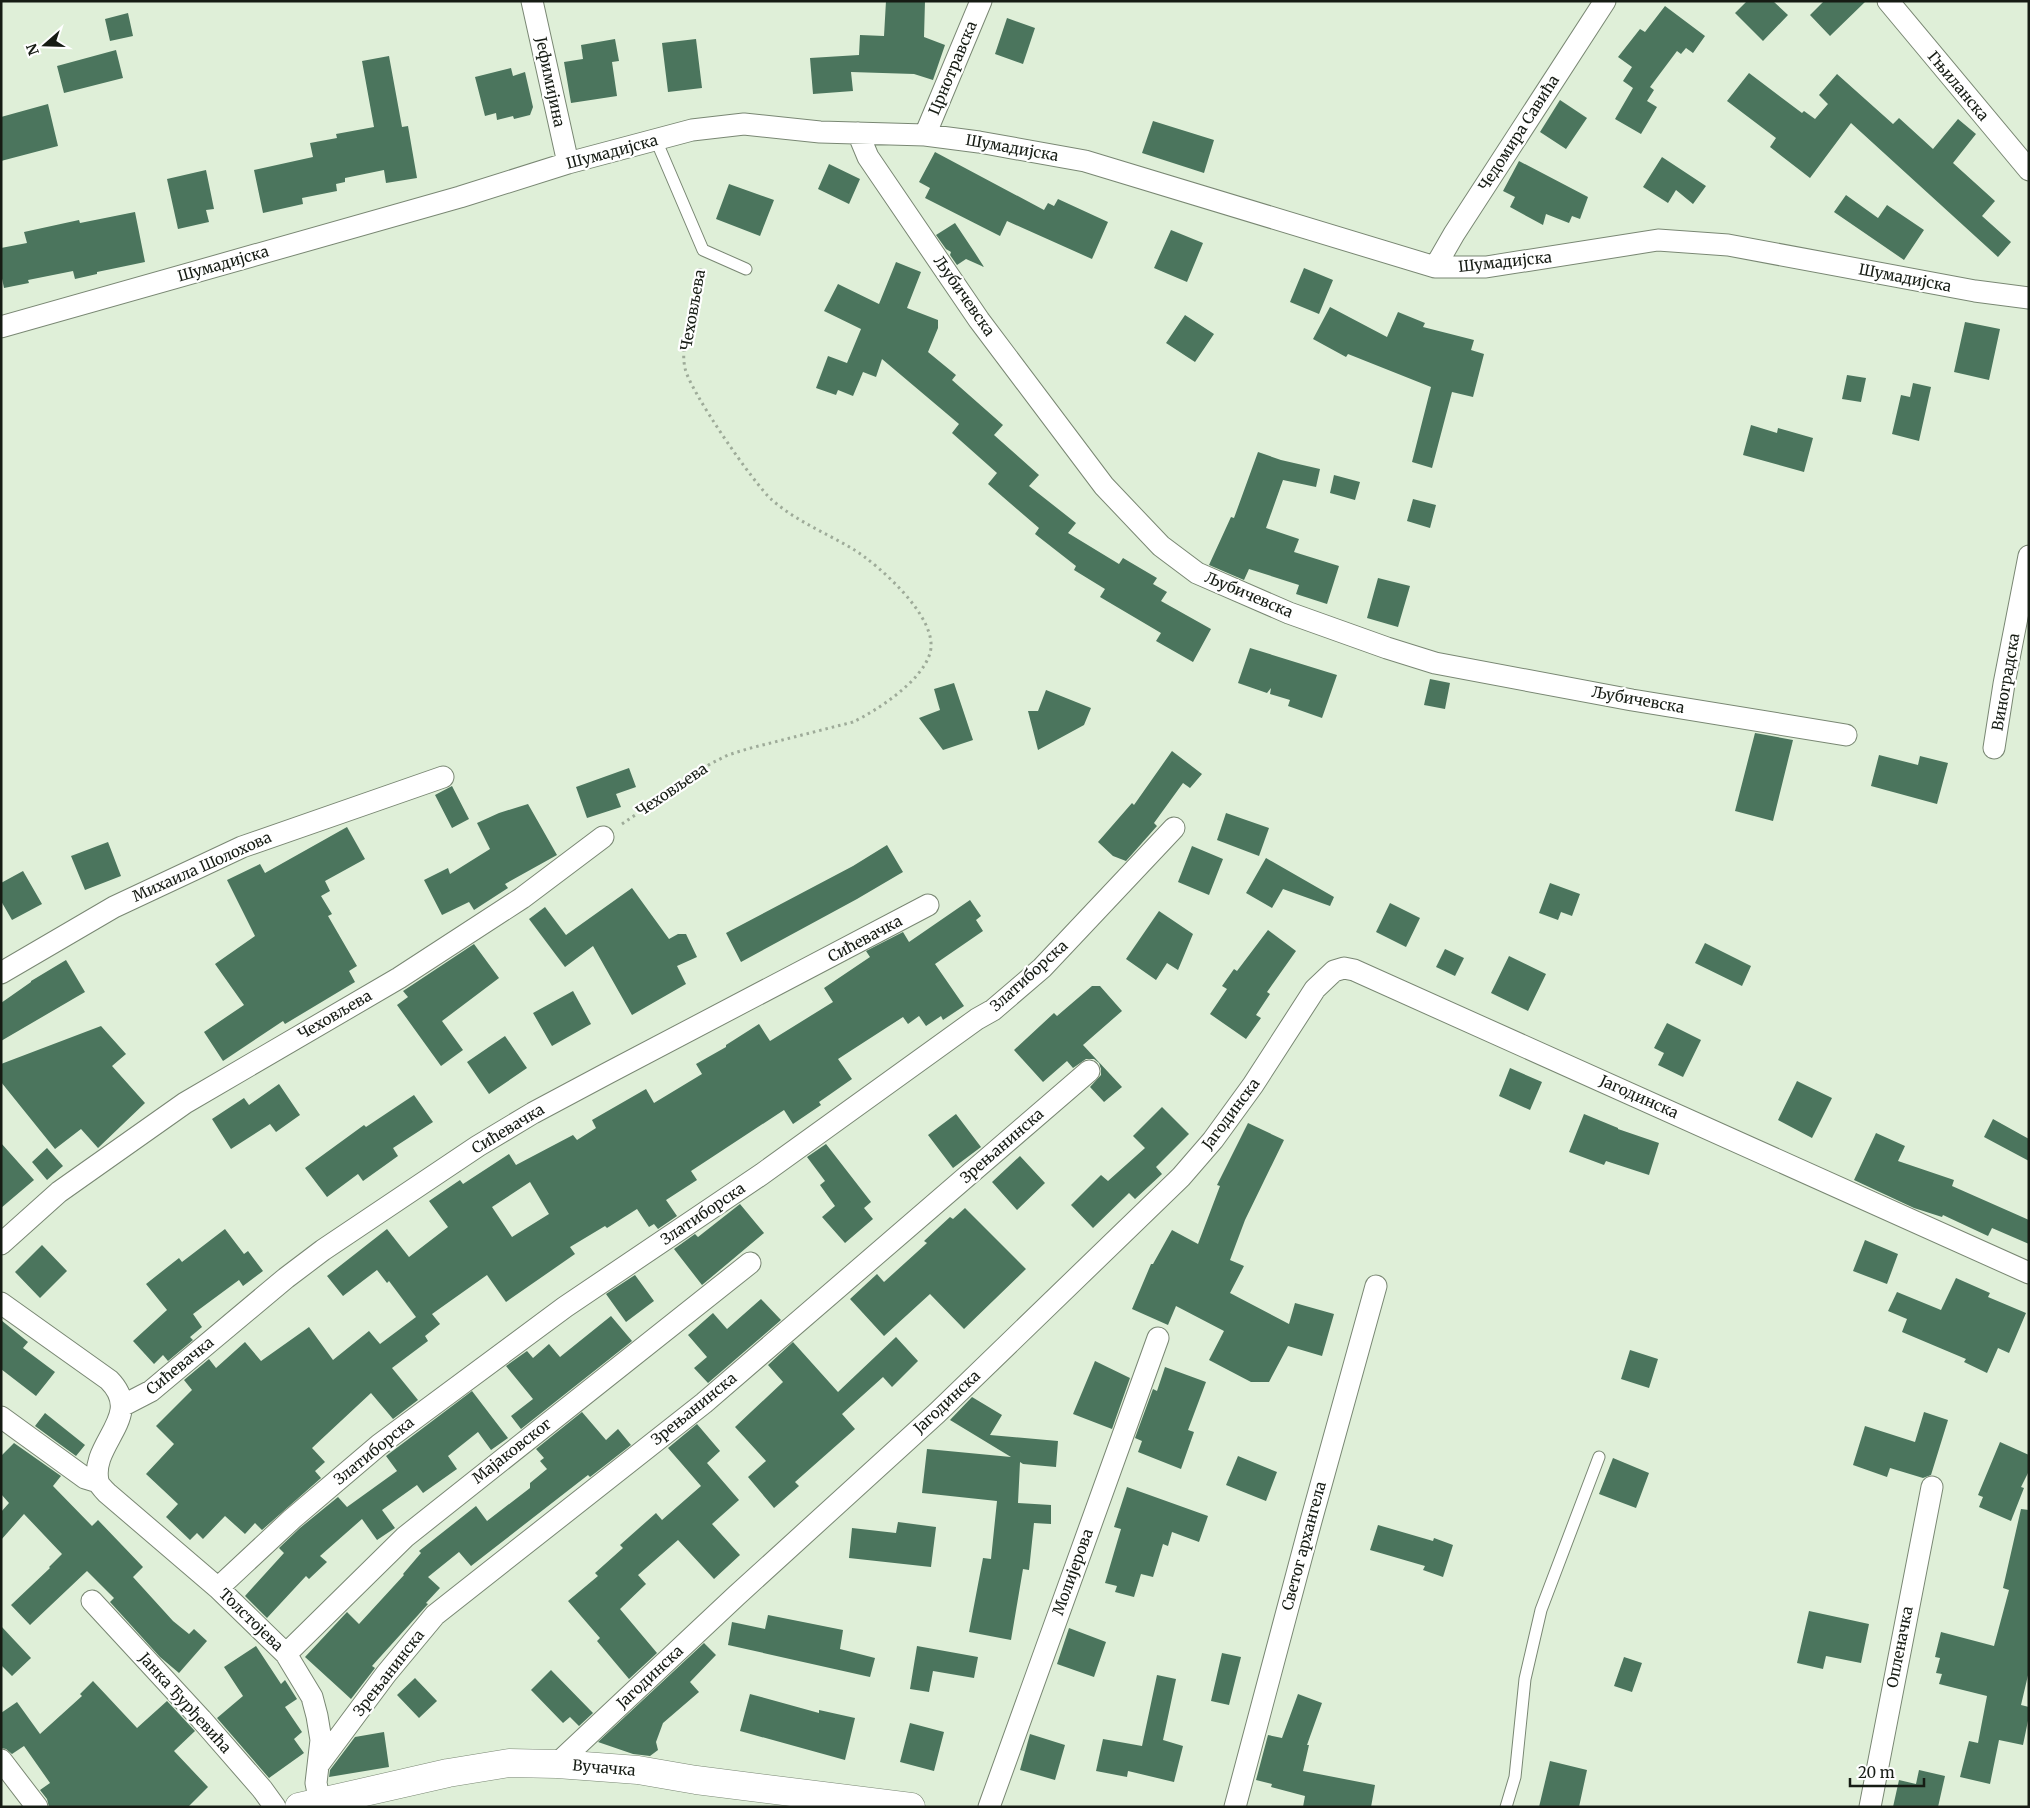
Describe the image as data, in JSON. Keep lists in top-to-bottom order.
{
  "streets": {
    "street": [
      "Црнотравска",
      "Јефимијина",
      "Гњиланска",
      "Чедомира Савића",
      "Шумадијска",
      "Љубичевска",
      "Чеховљева",
      "Виноградска",
      "Михаила Шолохова",
      "Сићевачка",
      "Златиборска",
      "Јагодинска",
      "Зрењанинска",
      "Мајаковског",
      "Светог архангела",
      "Молијерова",
      "Толстојева",
      "Опленачка",
      "Јанка Ђурђевића",
      "Вучачка"
    ]
  },
  "crossings": [
    ["Црнотравска", "Шумадијска"],
    ["Јефимијина", "Шумадијска"],
    ["Чедомира Савића", "Шумадијска"],
    ["Шумадијска", "Љубичевска"],
    ["Златиборска", "Толстојева"],
    ["Јагодинска", "Вучачка"],
    ["Зрењанинска", "Толстојева"],
    ["Мајаковског", "Толстојева"],
    ["Толстојева", "Вучачка"]
  ],
  "scale_bar": "20 m",
  "north": "left"
}
